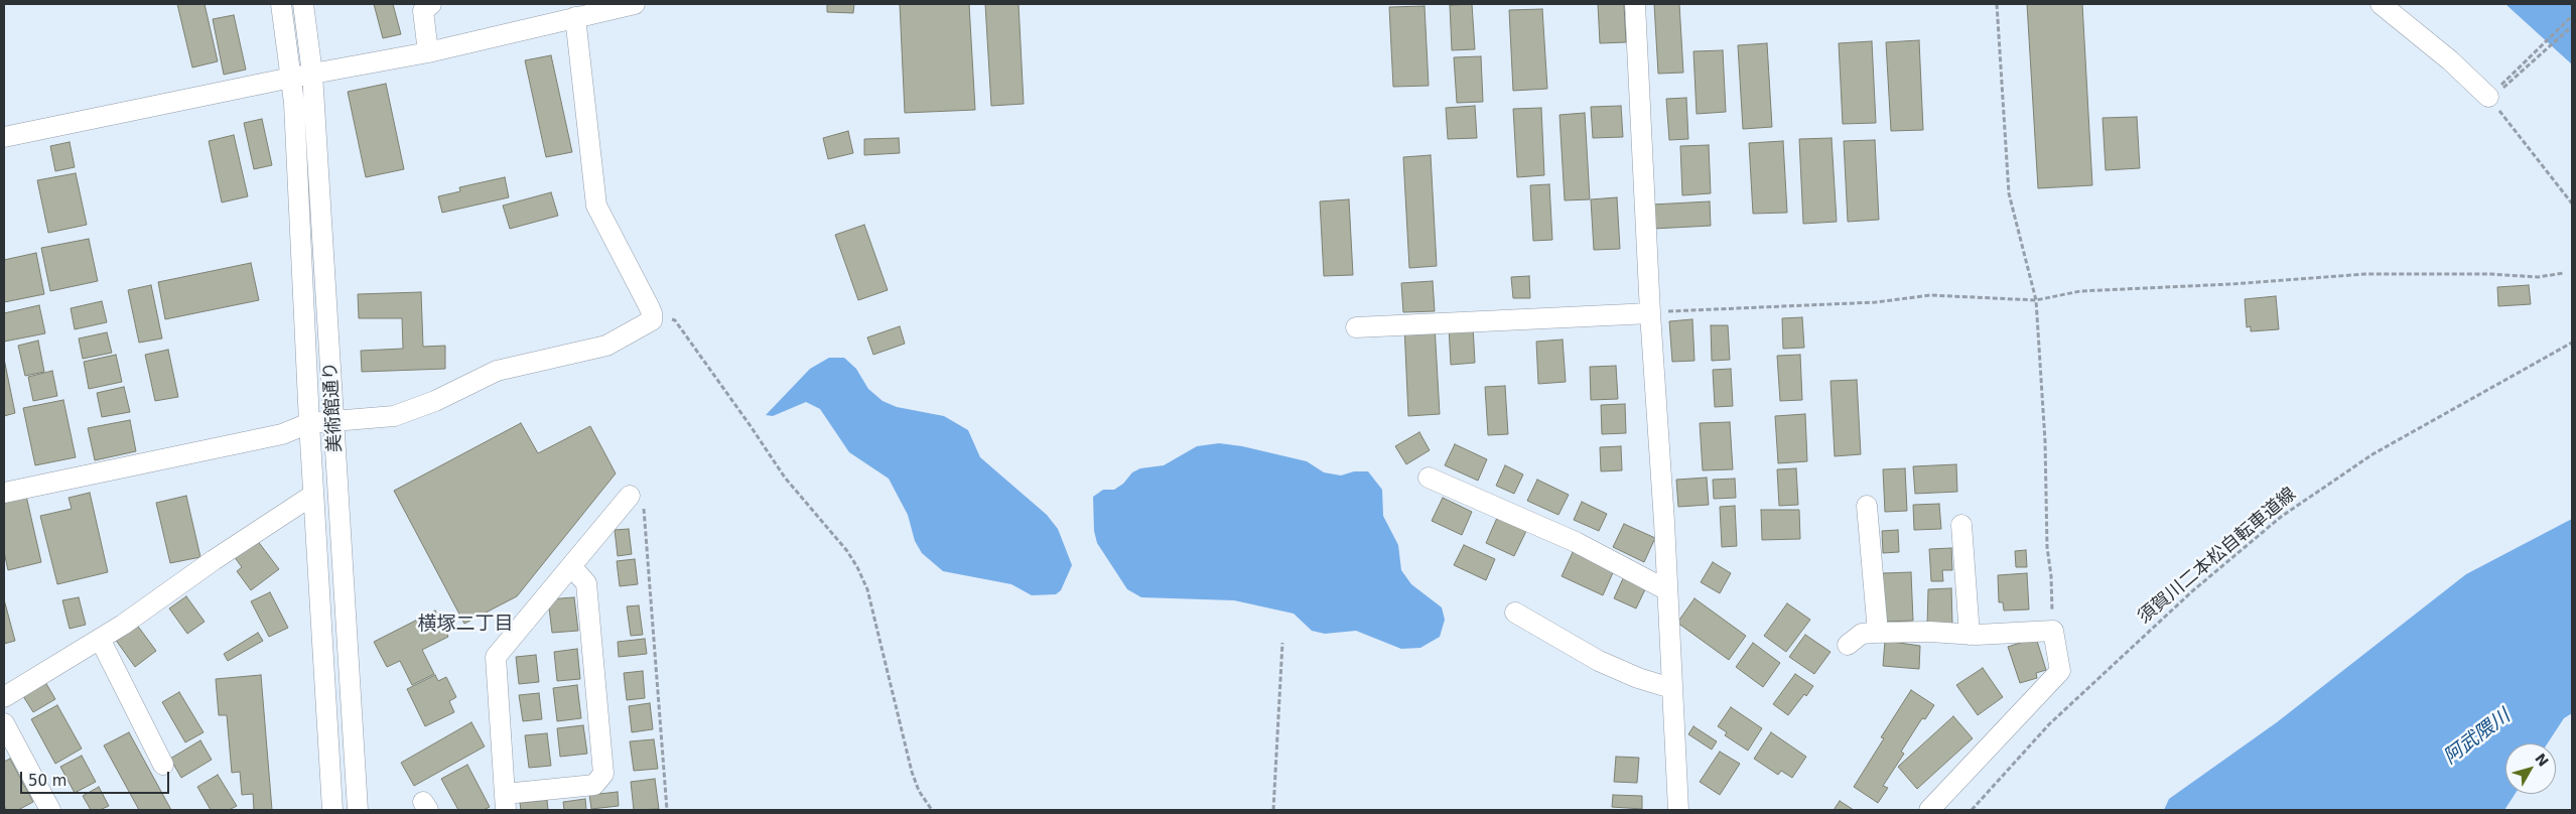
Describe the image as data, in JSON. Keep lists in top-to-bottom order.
{
  "streets": {
    "street": ["美術館通り"],
    "path": ["須賀川二本松自転車道線"]
  },
  "districts": ["横塚二丁目"],
  "water": ["阿武隈川"],
  "scale_bar": "50 m",
  "north": "top right"
}
